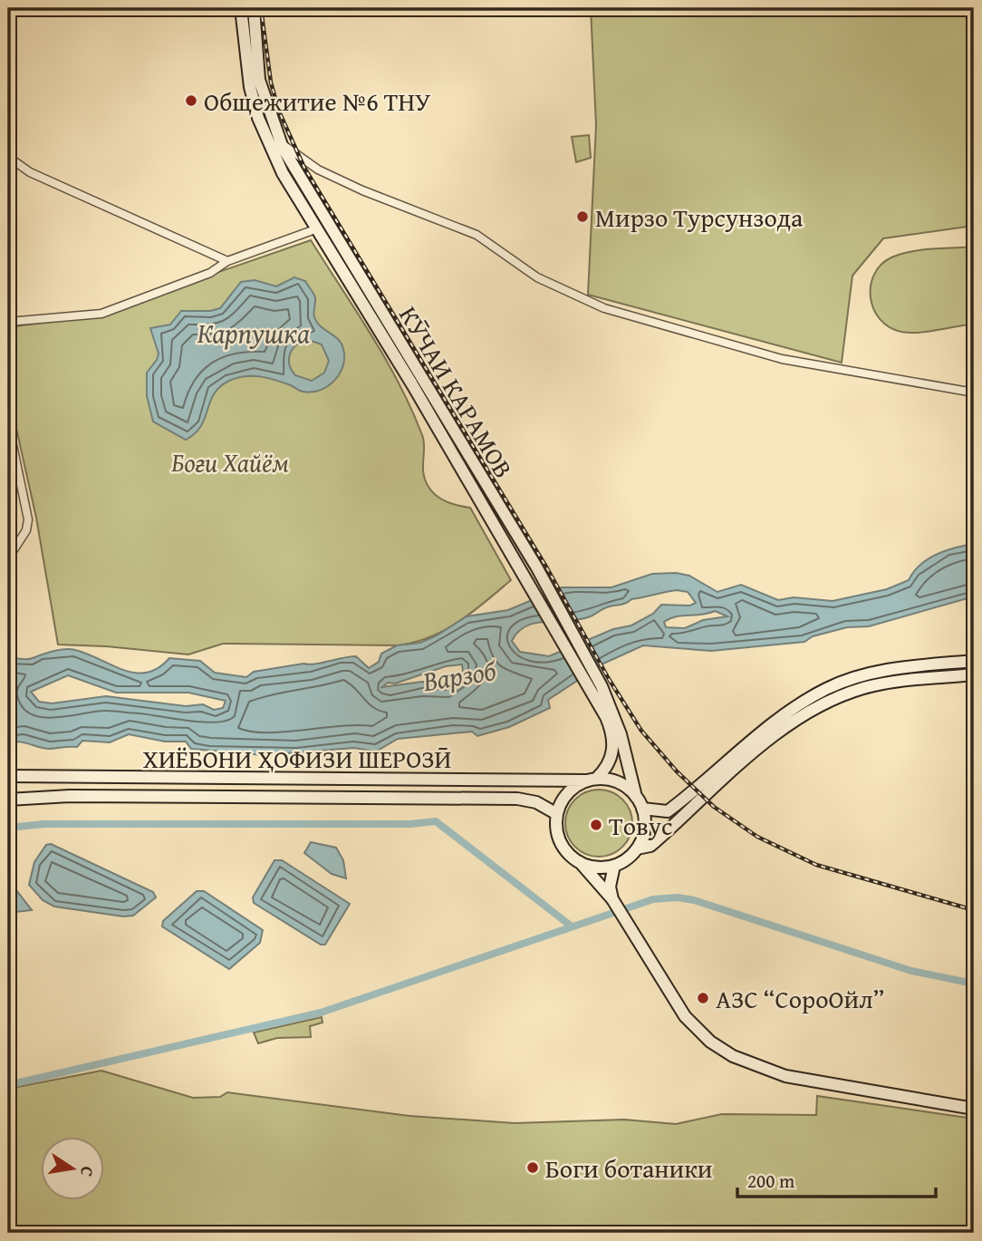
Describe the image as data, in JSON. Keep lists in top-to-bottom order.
{
  "streets": {
    "main road": ["КӮЧАИ КАРАМОВ", "ХИЁБОНИ ҲОФИЗИ ШЕРОЗӢ"]
  },
  "crossings": [
    ["КӮЧАИ КАРАМОВ", "ХИЁБОНИ ҲОФИЗИ ШЕРОЗӢ"]
  ],
  "water": ["Карпушка", "Варзоб"],
  "parks": ["Боғи Хайём"],
  "places": [
    "Общежитие №6 ТНУ",
    "Мирзо Турсунзода",
    "Товус",
    "АЗС “СороОйл”",
    "Боги ботаники"
  ],
  "scale_bar": "200 m",
  "north": "right"
}
